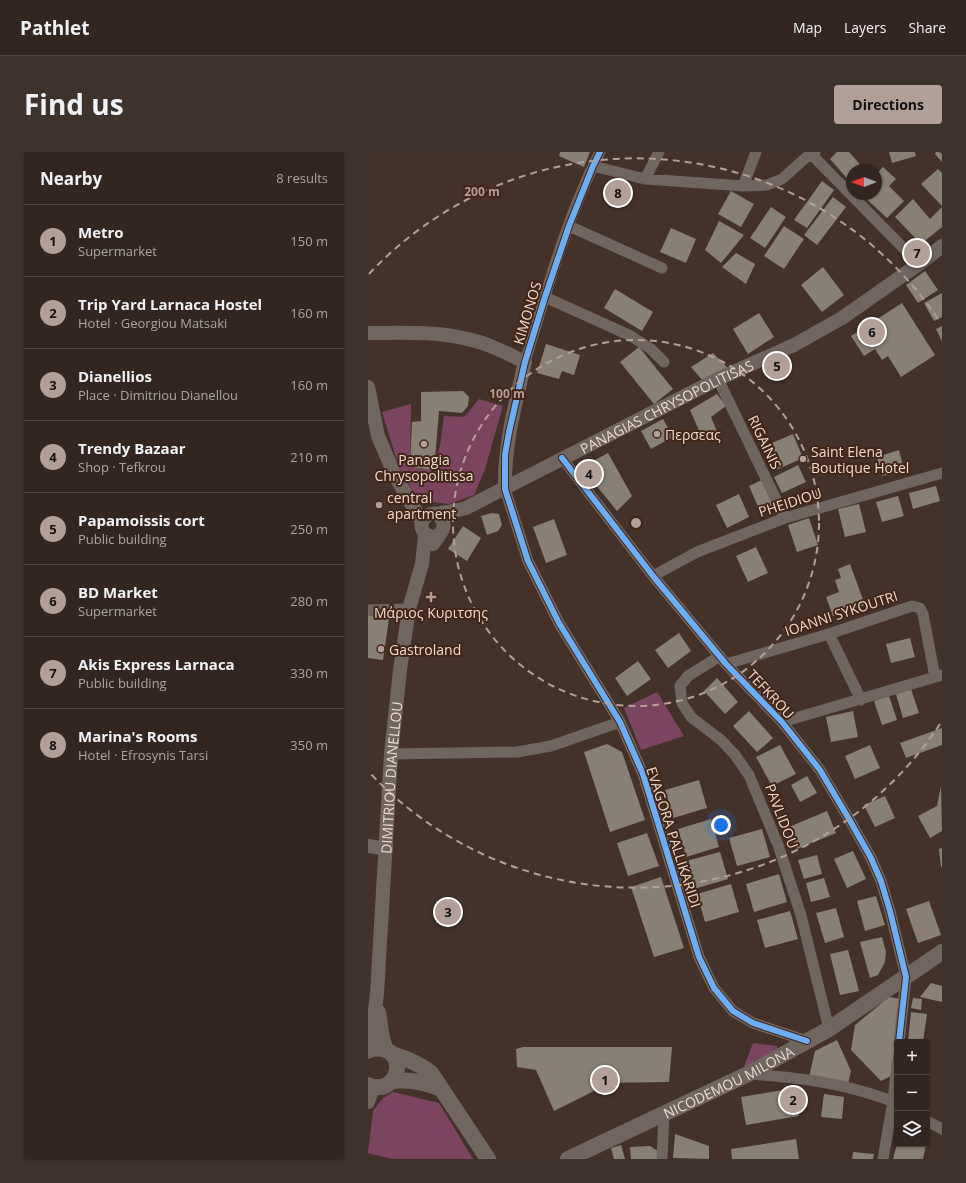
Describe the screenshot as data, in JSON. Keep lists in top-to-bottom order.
{
  "streets": {
    "main road": ["NICODEMOU MILONA"],
    "street": [
      "KIMONOS",
      "PANAGIAS CHRYSOPOLITISAS",
      "RIGAINIS",
      "PHEIDIOU",
      "IOANNI SYKOUTRI",
      "TEFKROU",
      "DIMITRIOU DIANELLOU",
      "PAVLIDOU",
      "EVAGORA PALLIKARIDI"
    ]
  },
  "crossings": [
    ["KIMONOS", "PANAGIAS CHRYSOPOLITISAS"],
    ["KIMONOS", "EVAGORA PALLIKARIDI"],
    ["PANAGIAS CHRYSOPOLITISAS", "RIGAINIS"],
    ["PANAGIAS CHRYSOPOLITISAS", "TEFKROU"],
    ["PANAGIAS CHRYSOPOLITISAS", "DIMITRIOU DIANELLOU"],
    ["PANAGIAS CHRYSOPOLITISAS", "EVAGORA PALLIKARIDI"],
    ["RIGAINIS", "PHEIDIOU"],
    ["PHEIDIOU", "TEFKROU"],
    ["IOANNI SYKOUTRI", "TEFKROU"],
    ["IOANNI SYKOUTRI", "PAVLIDOU"],
    ["TEFKROU", "PAVLIDOU"],
    ["TEFKROU", "NICODEMOU MILONA"],
    ["PAVLIDOU", "NICODEMOU MILONA"],
    ["EVAGORA PALLIKARIDI", "NICODEMOU MILONA"]
  ],
  "places": {
    "other": [
      "Περσεας",
      "Panagia Chrysopolitissa",
      "Saint Elena Boutique Hotel",
      "central apartment",
      "Gastroland"
    ],
    "health": ["Μάριος Κυριτσης"]
  },
  "north": "left",
  "page": {
    "header": "Pathlet",
    "nav": ["Map", "Layers", "Share"],
    "title": "Find us",
    "buttons": "Directions",
    "heading": ["Nearby", "8 results"],
    "pins": [
      "8",
      "7",
      "6",
      "5",
      "4",
      "3",
      "1",
      "2"
    ],
    "list": [
      {
        "mark": "1",
        "name": "Metro",
        "note": "Supermarket",
        "value": "150 m"
      },
      {
        "mark": "2",
        "name": "Trip Yard Larnaca Hostel",
        "note": "Hotel · Georgiou Matsaki",
        "value": "160 m"
      },
      {
        "mark": "3",
        "name": "Dianellios",
        "note": "Place · Dimitriou Dianellou",
        "value": "160 m"
      },
      {
        "mark": "4",
        "name": "Trendy Bazaar",
        "note": "Shop · Tefkrou",
        "value": "210 m"
      },
      {
        "mark": "5",
        "name": "Papamoissis cort",
        "note": "Public building",
        "value": "250 m"
      },
      {
        "mark": "6",
        "name": "BD Market",
        "note": "Supermarket",
        "value": "280 m"
      },
      {
        "mark": "7",
        "name": "Akis Express Larnaca",
        "note": "Public building",
        "value": "330 m"
      },
      {
        "mark": "8",
        "name": "Marina's Rooms",
        "note": "Hotel · Efrosynis Tarsi",
        "value": "350 m"
      }
    ],
    "map_buttons": ["+", "−"]
  },
  "rings": ["200 m", "100 m"]
}
